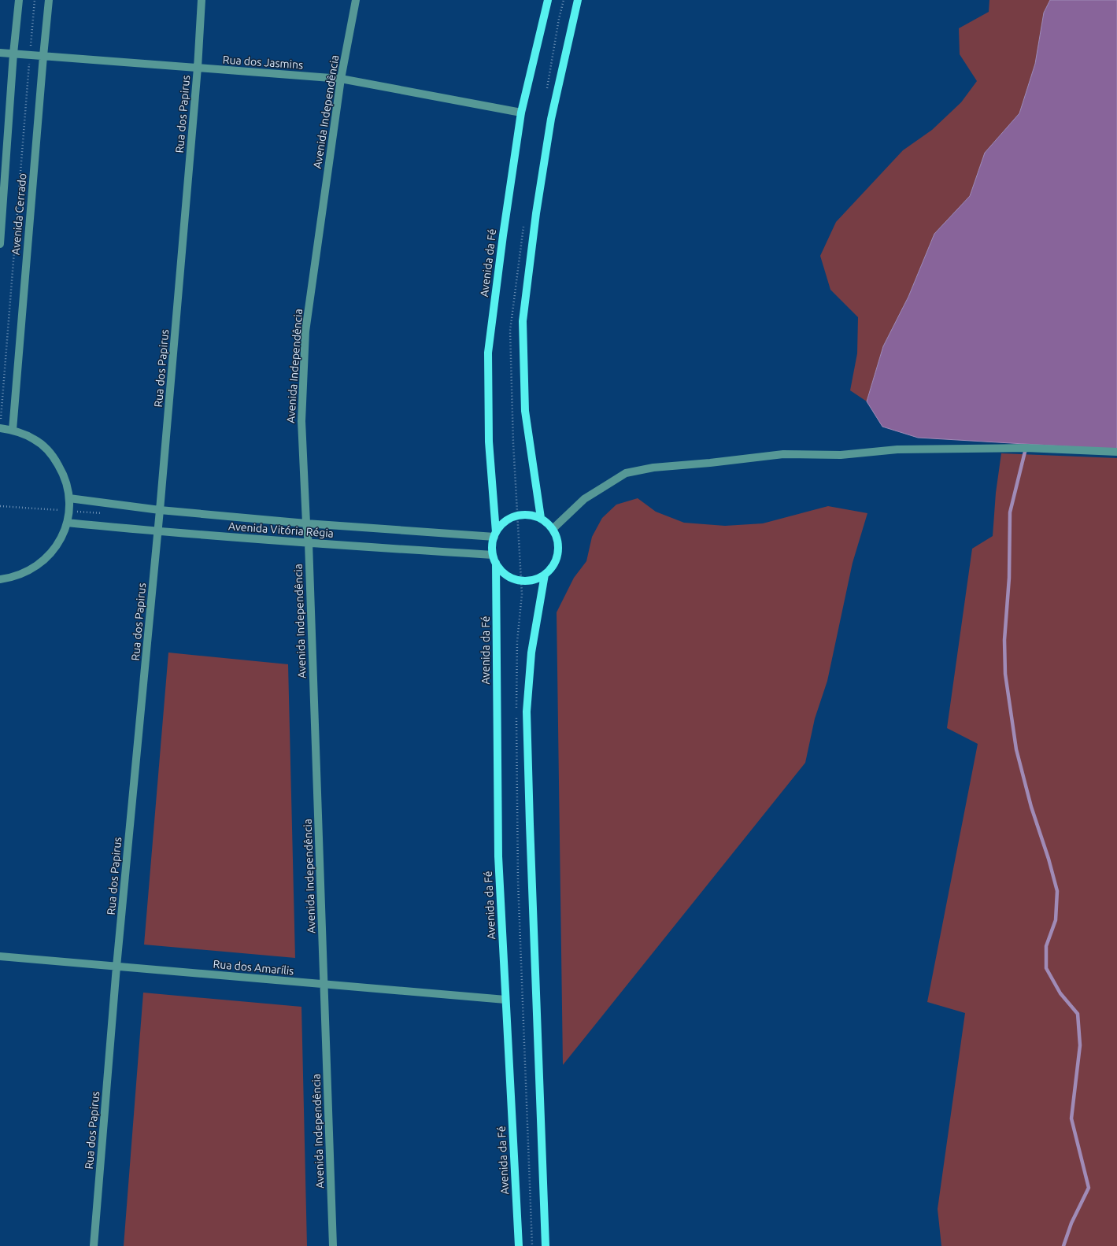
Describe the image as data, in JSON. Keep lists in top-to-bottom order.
{
  "streets": {
    "main road": ["Avenida da Fé"],
    "street": [
      "Rua dos Jasmins",
      "Avenida Independência",
      "Rua dos Papirus",
      "Avenida Cerrado",
      "Avenida Vitória Régia",
      "Rua dos Amarílis"
    ]
  },
  "crossings": [
    ["Rua dos Jasmins", "Avenida Independência"],
    ["Rua dos Jasmins", "Rua dos Papirus"],
    ["Rua dos Jasmins", "Avenida Cerrado"],
    ["Rua dos Jasmins", "Avenida da Fé"],
    ["Avenida Independência", "Avenida Vitória Régia"],
    ["Avenida Independência", "Rua dos Amarílis"],
    ["Rua dos Papirus", "Avenida Vitória Régia"],
    ["Rua dos Papirus", "Rua dos Amarílis"],
    ["Avenida da Fé", "Avenida Vitória Régia"],
    ["Avenida da Fé", "Rua dos Amarílis"]
  ]
}
